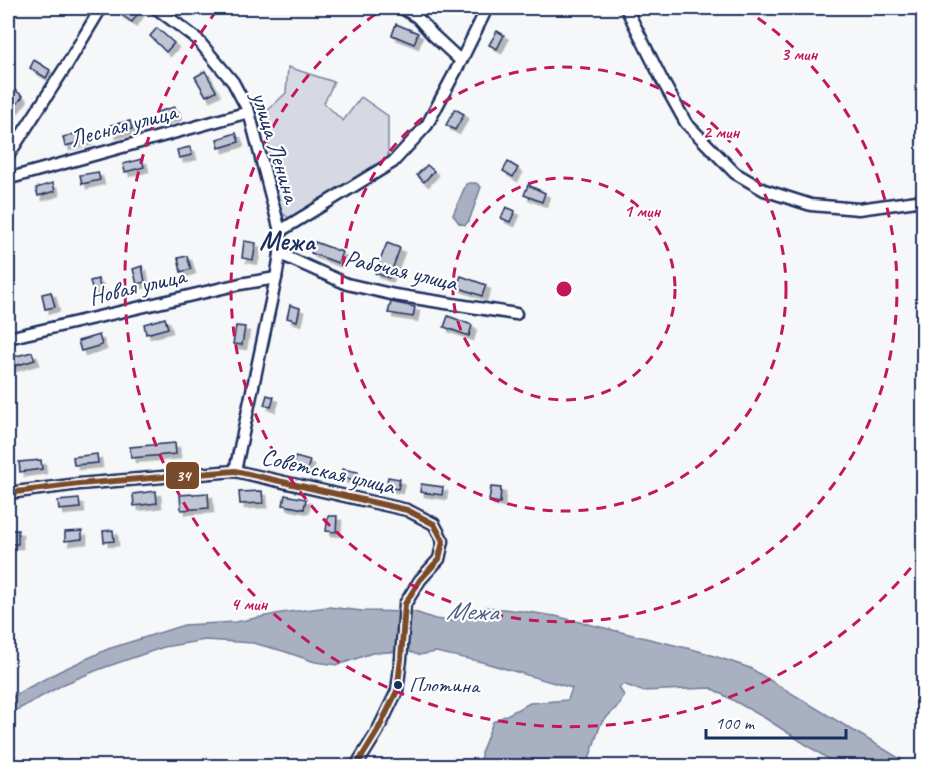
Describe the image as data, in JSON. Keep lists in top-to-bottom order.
{
  "streets": {
    "street": [
      "Лесная улица",
      "улица Ленина",
      "Рабочая улица",
      "Новая улица",
      "Советская улица"
    ]
  },
  "crossings": [
    ["Лесная улица", "улица Ленина"],
    ["улица Ленина", "Рабочая улица"],
    ["улица Ленина", "Новая улица"],
    ["улица Ленина", "Советская улица"]
  ],
  "districts": ["Межа"],
  "water": ["Межа"],
  "places": ["Плотина"],
  "lines": ["transit line 34"],
  "scale_bar": "100 m",
  "rings": [
    "3 мин",
    "2 мин",
    "1 мин",
    "4 мин"
  ]
}
